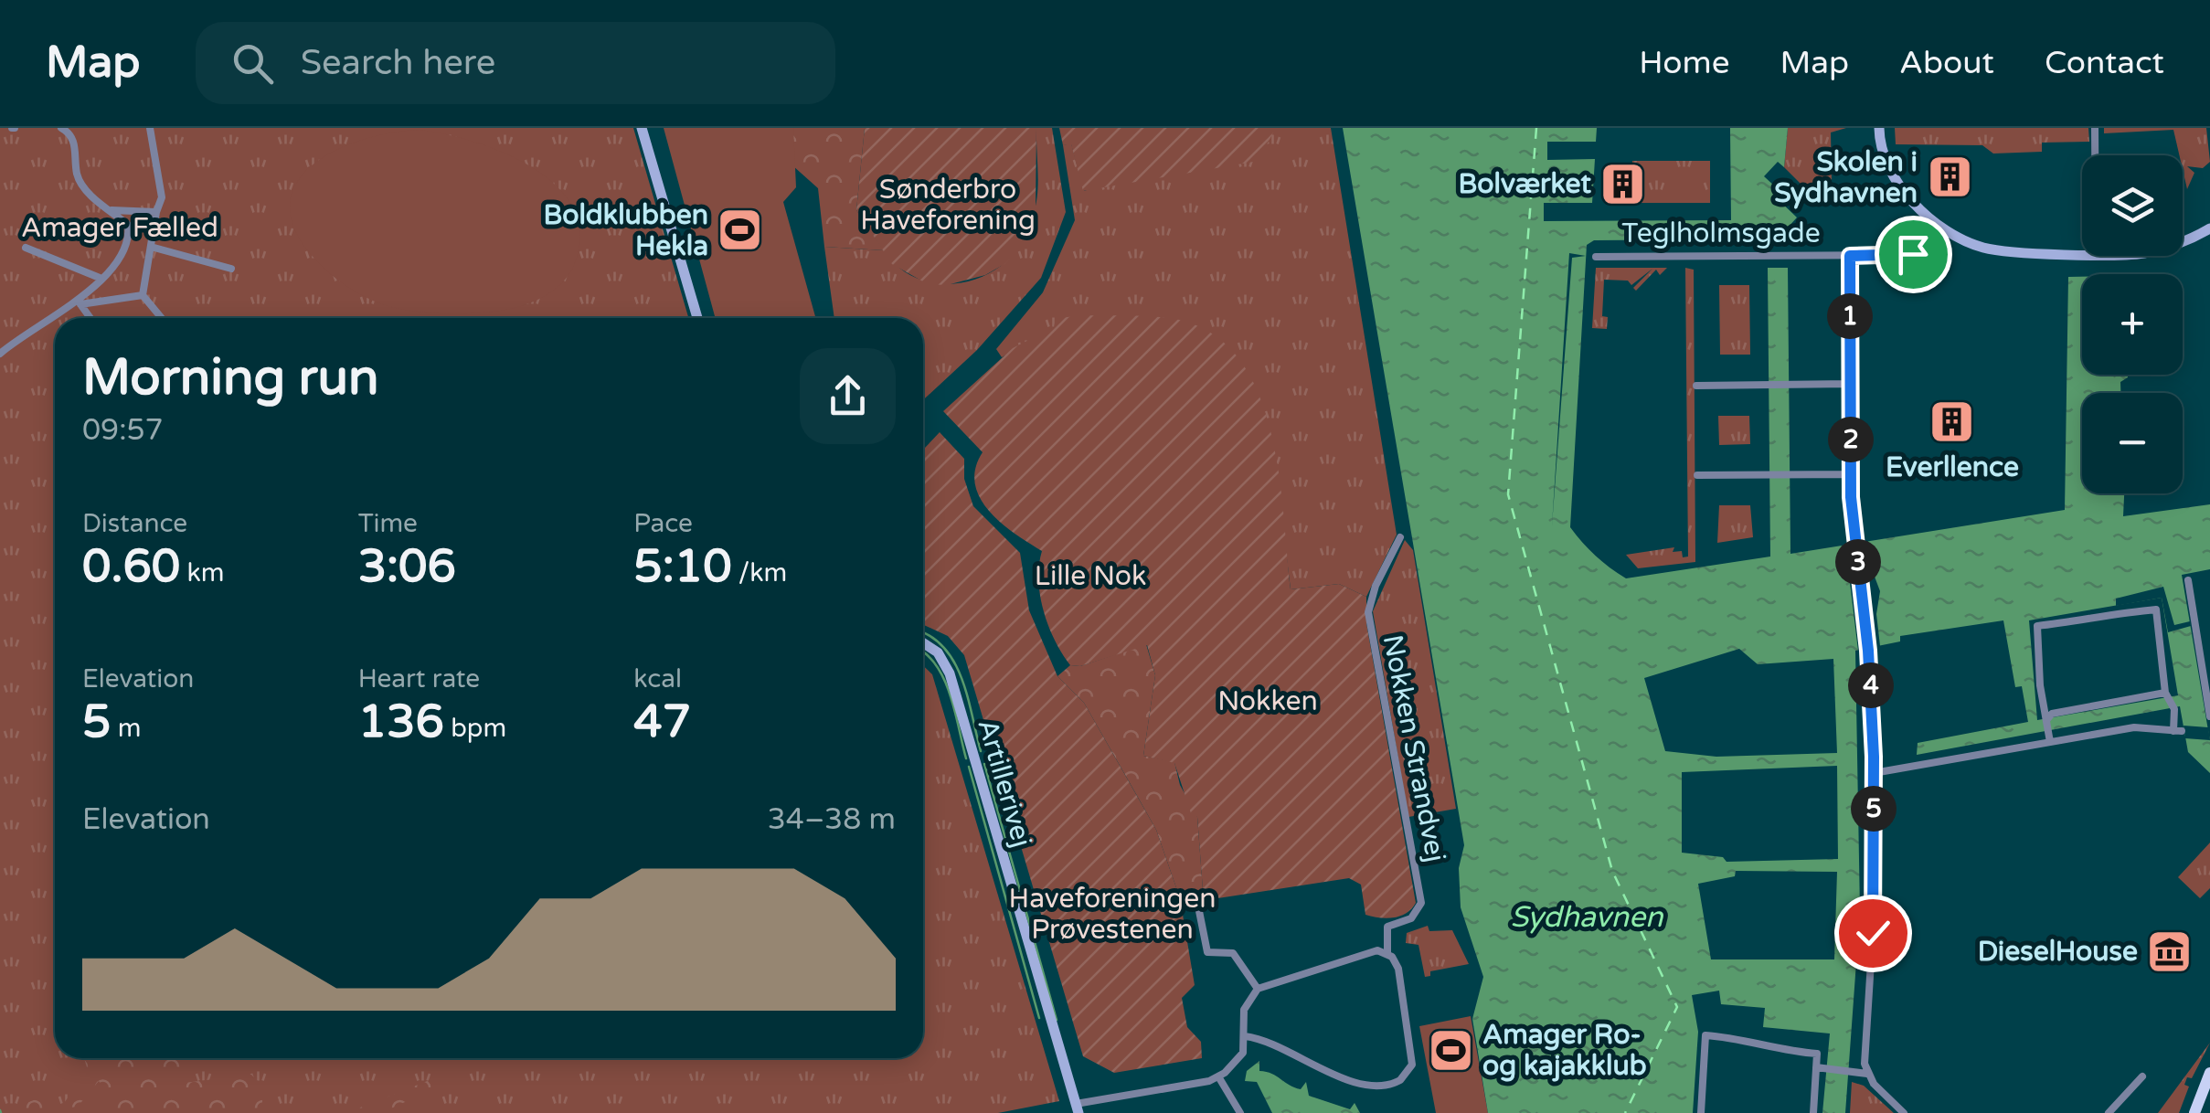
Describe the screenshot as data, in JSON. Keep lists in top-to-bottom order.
{
  "streets": {
    "street": ["Teglholmsgade", "Nokken Strandvej", "Artillerivej"]
  },
  "water": ["Sydhavnen"],
  "parks": [
    "Sønderbro Haveforening",
    "Amager Fælled",
    "Lille Nok",
    "Nokken",
    "Haveforeningen Prøvestenen"
  ],
  "places": {
    "building": ["Skolen i Sydhavnen", "Bolværket", "Everllence"],
    "sports": ["Boldklubben Hekla", "Amager Ro- og kajakklub"],
    "museum": ["DieselHouse"]
  },
  "page": {
    "header": "Map",
    "search": "Search here",
    "nav": [
      "Home",
      "Map",
      "About",
      "Contact"
    ],
    "map_buttons": ["+", "−"],
    "pins": [
      "1",
      "2",
      "3",
      "4",
      "5"
    ],
    "heading": ["Morning run", "09:57"],
    "stats": [
      ["Distance", "0.60 km"],
      ["Time", "3:06"],
      ["Pace", "5:10 /km"],
      ["Elevation", "5 m"],
      ["Heart rate", "136 bpm"],
      ["kcal", "47"]
    ],
    "chart": ["Elevation", "34–38 m"]
  }
}
